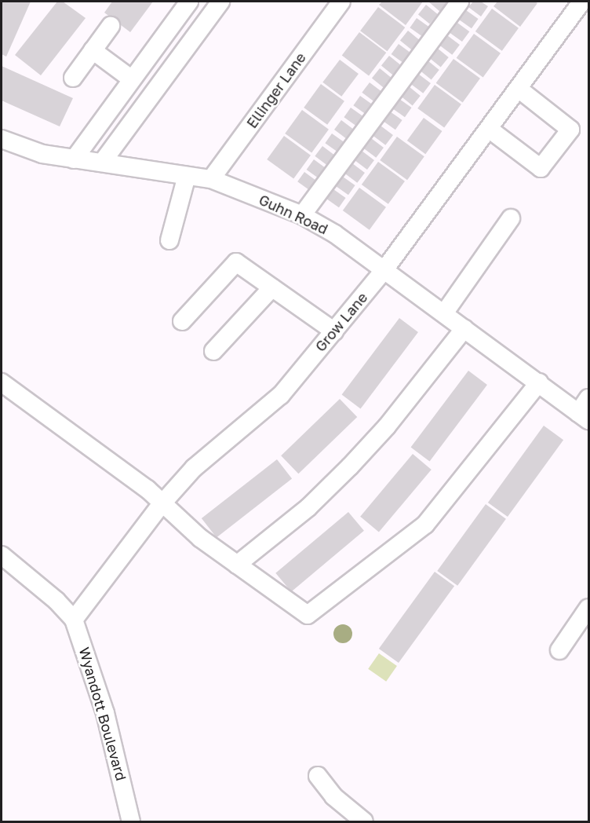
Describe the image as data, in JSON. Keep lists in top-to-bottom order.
{
  "streets": {
    "street": [
      "Ellinger Lane",
      "Guhn Road",
      "Grow Lane",
      "Wyandott Boulevard"
    ]
  },
  "crossings": [
    ["Ellinger Lane", "Guhn Road"],
    ["Guhn Road", "Grow Lane"],
    ["Grow Lane", "Wyandott Boulevard"]
  ]
}
